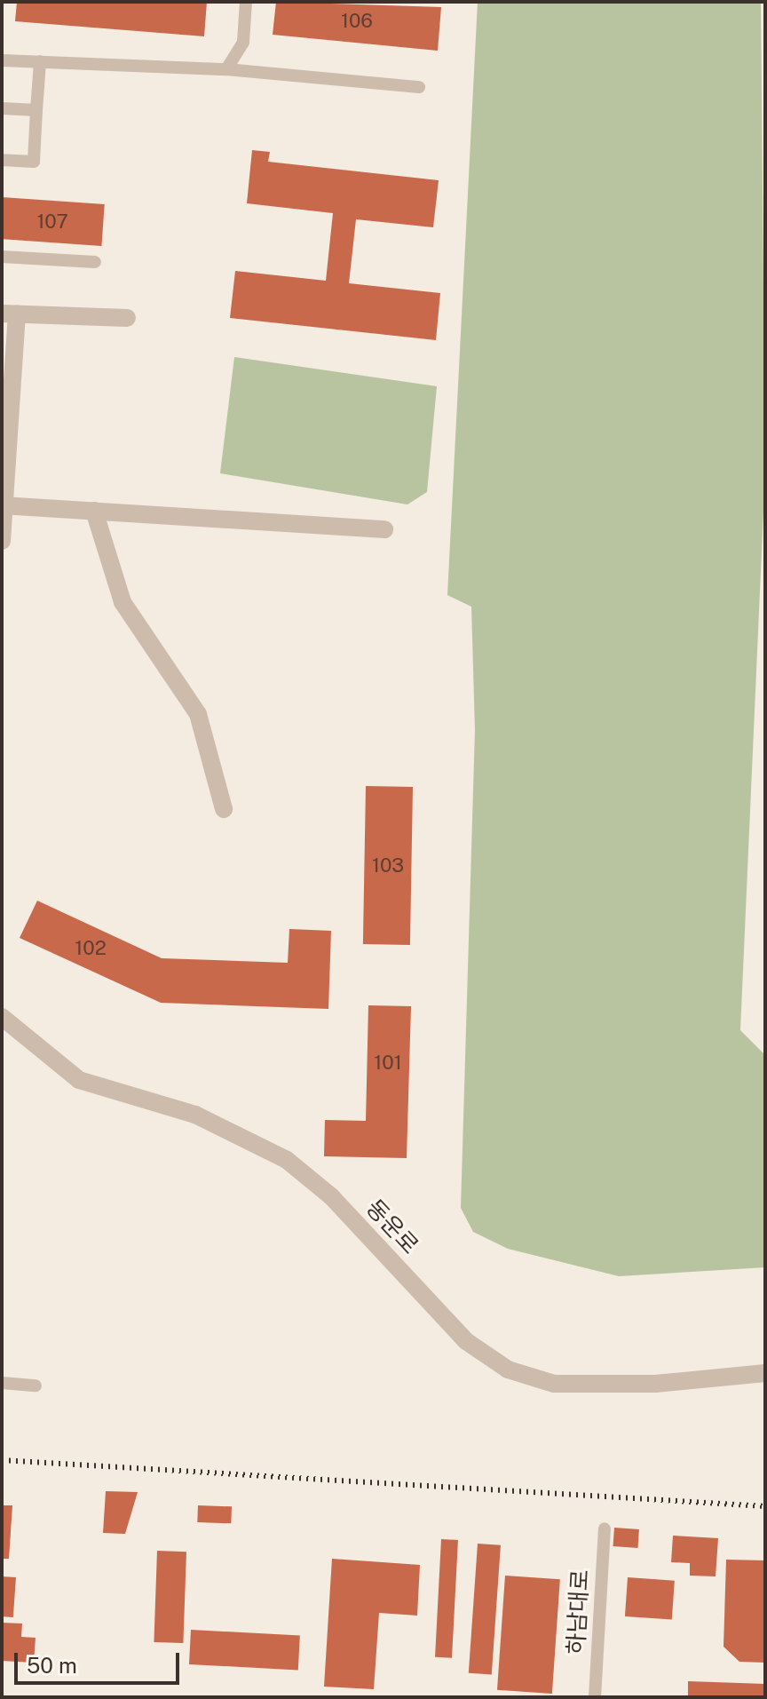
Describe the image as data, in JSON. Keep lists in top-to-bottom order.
{
  "streets": {
    "street": ["동운로"],
    "lane": ["하남대로"]
  },
  "house_numbers": [
    "106",
    "107",
    "103",
    "102",
    "101"
  ],
  "scale_bar": "50 m"
}
